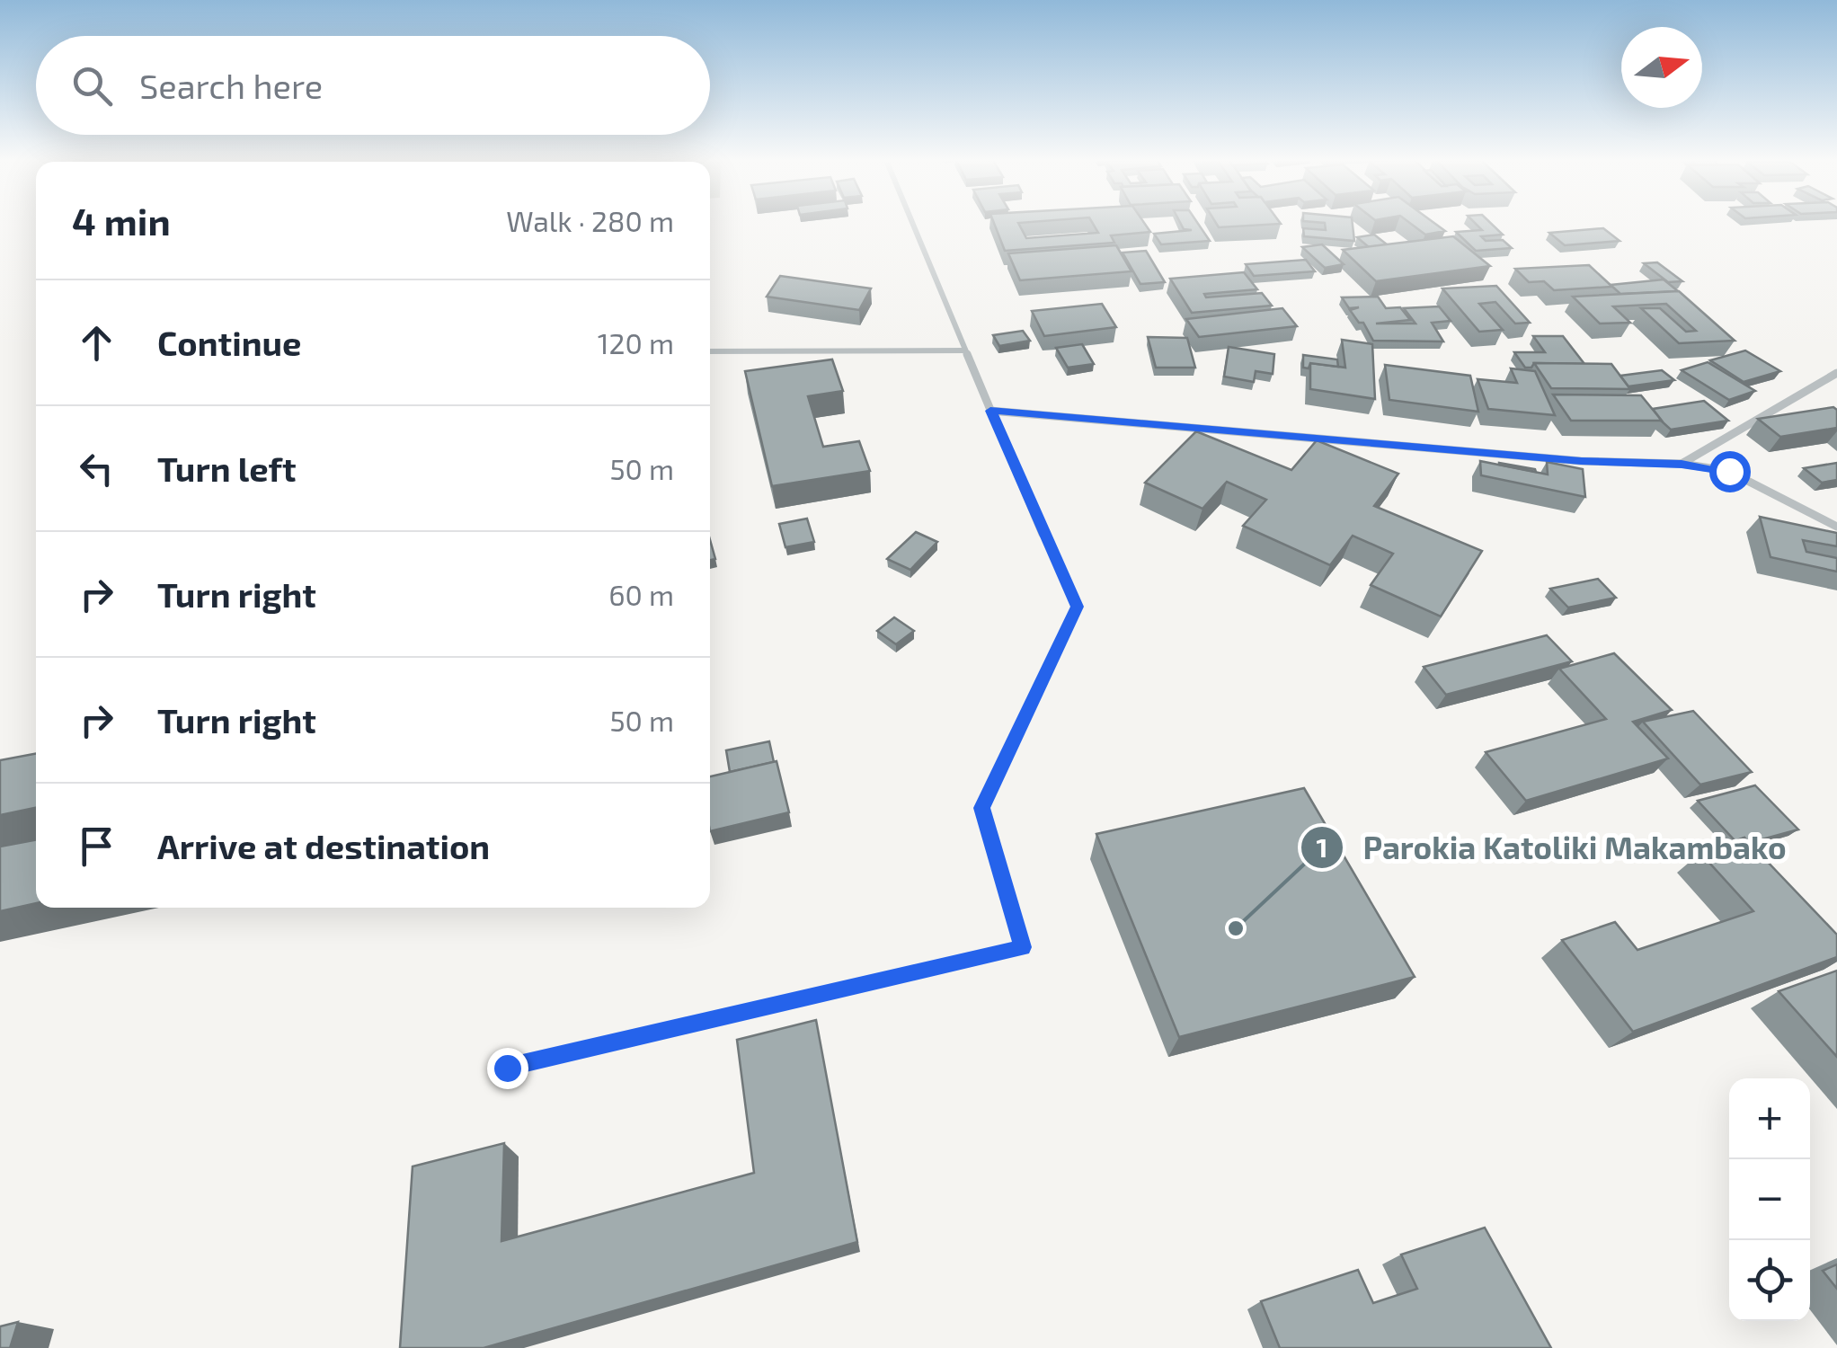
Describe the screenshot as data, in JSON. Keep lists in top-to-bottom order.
{
  "places": ["Parokia Katoliki Makambako"],
  "north": "right",
  "page": {
    "search": "Search here",
    "heading": ["4 min", "Walk · 280 m"],
    "list": [
      ["Continue", "120 m"],
      ["Turn left", "50 m"],
      ["Turn right", "60 m"],
      ["Turn right", "50 m"],
      "Arrive at destination"
    ],
    "map_buttons": ["+", "−"]
  }
}
